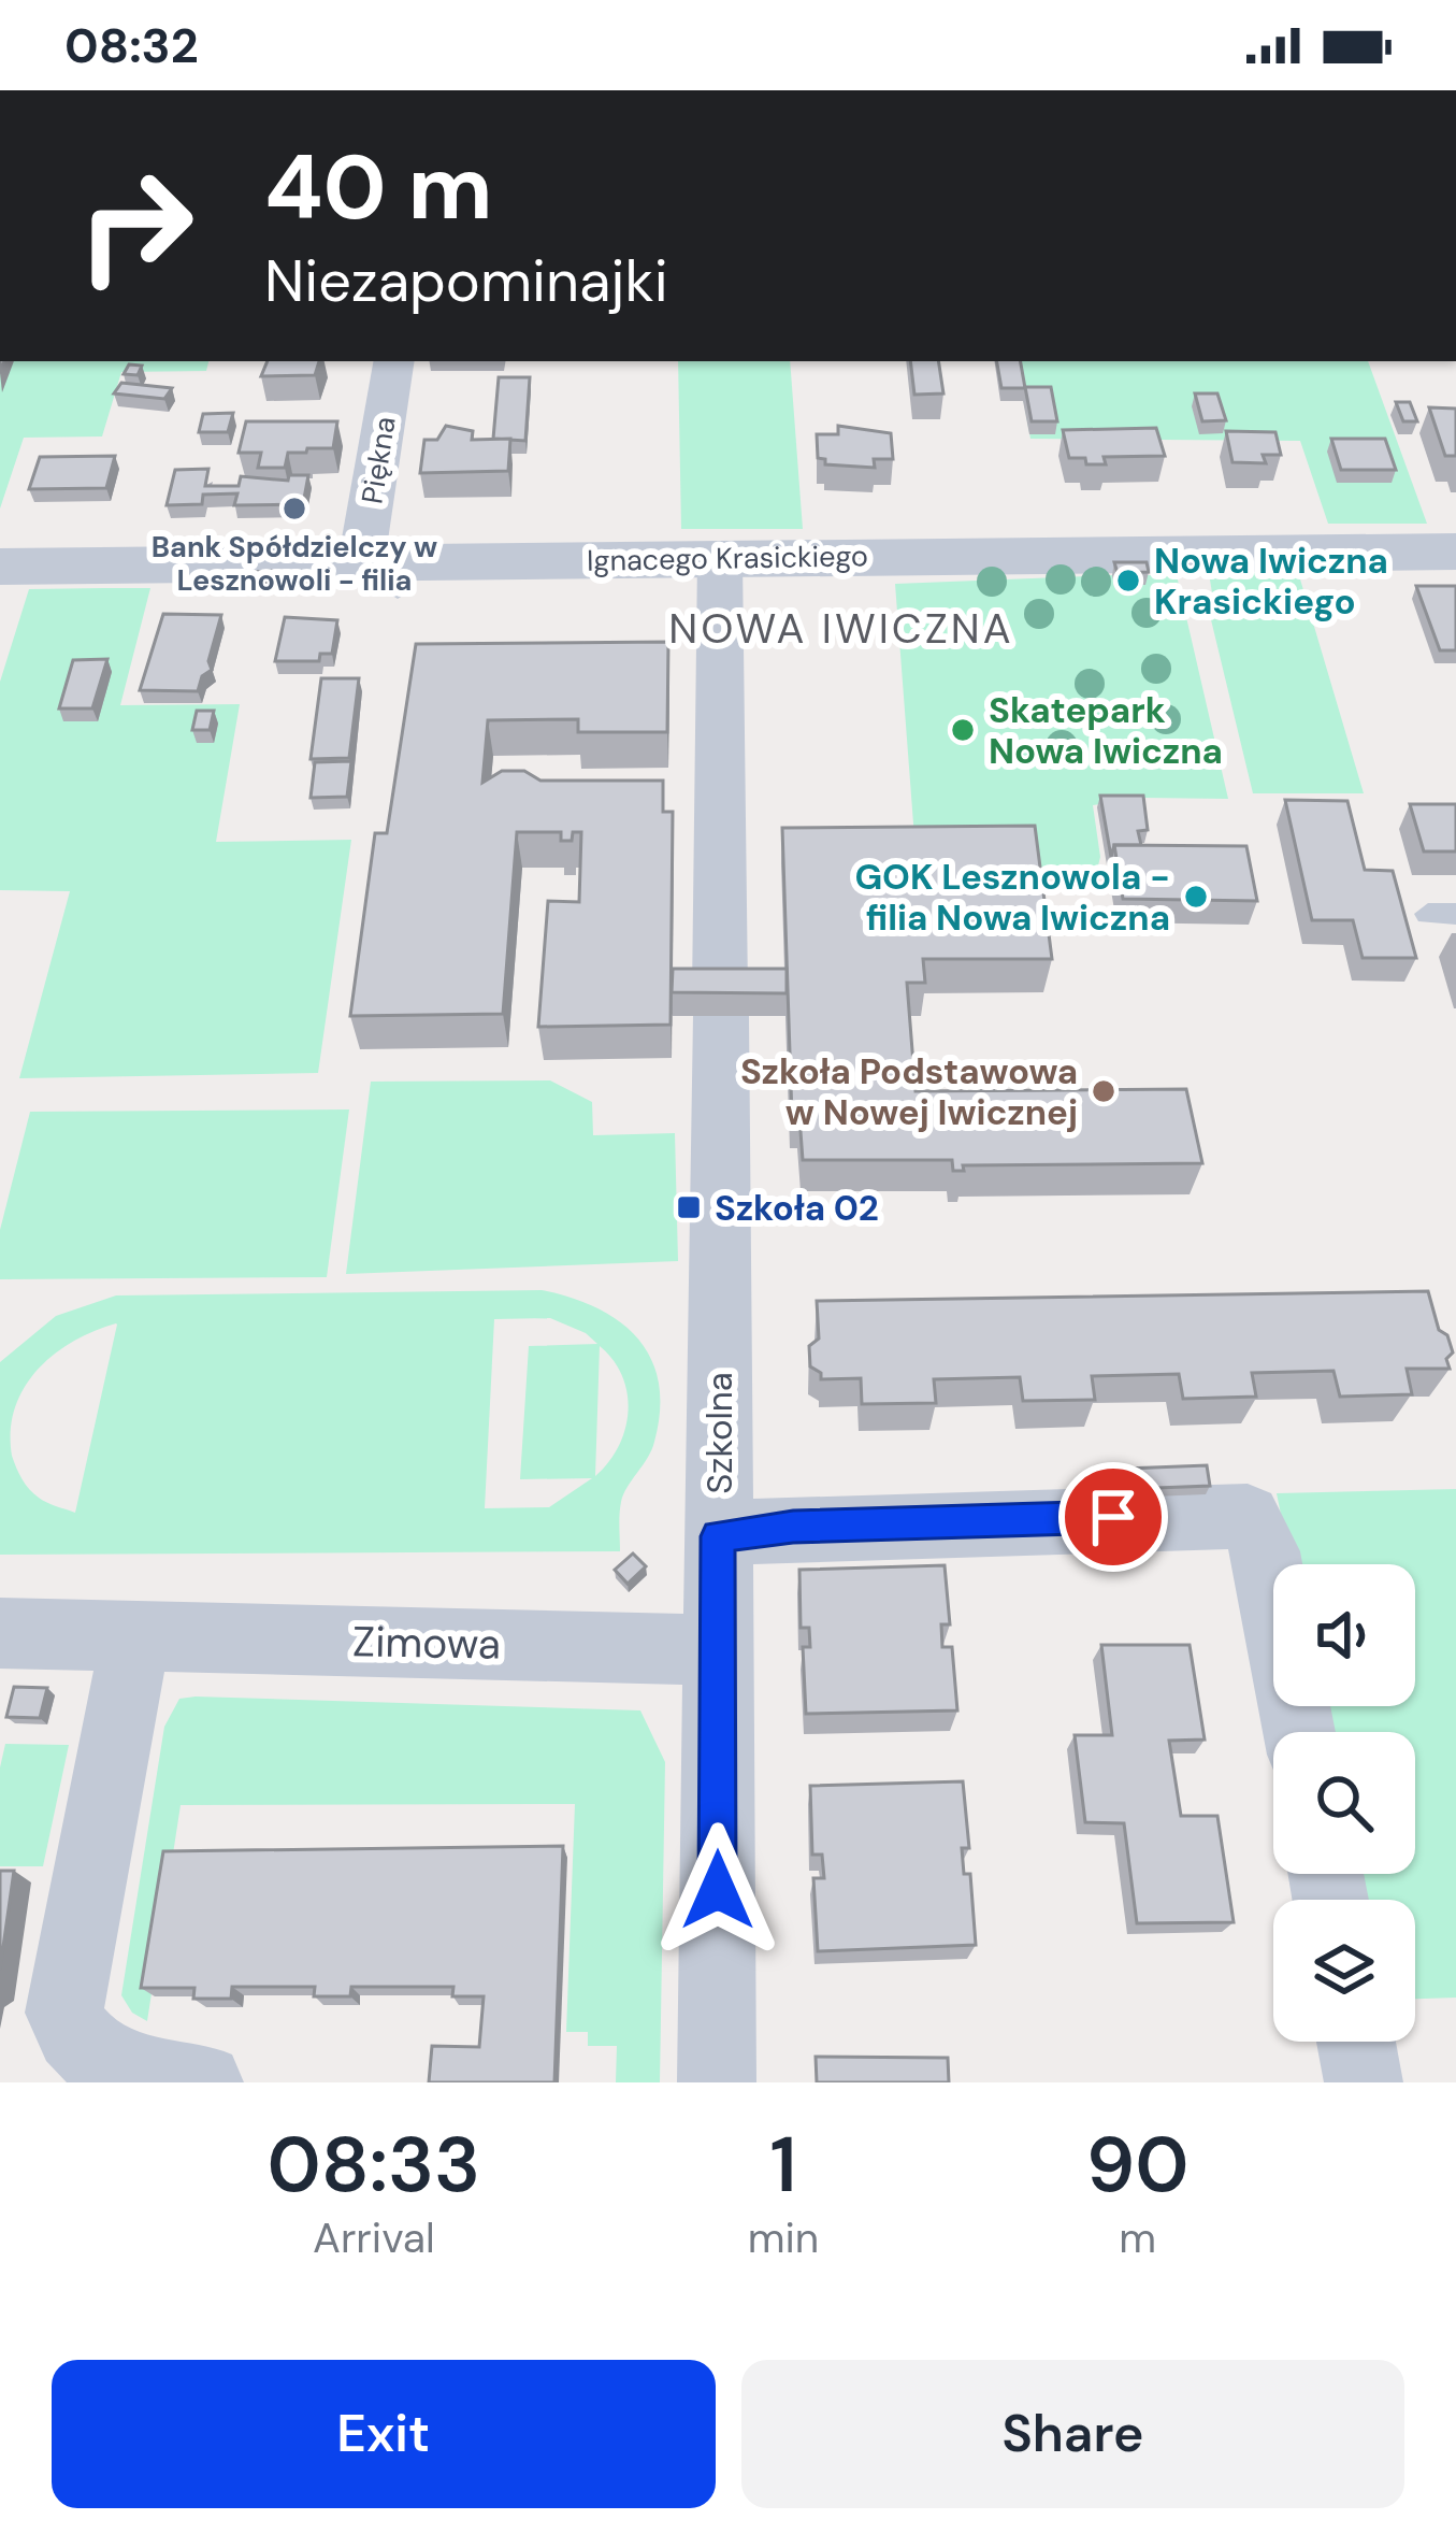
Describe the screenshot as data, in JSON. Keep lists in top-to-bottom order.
{
  "streets": {
    "street": [
      "Piękna",
      "Ignacego Krasickiego",
      "Szkolna",
      "Zimowa"
    ]
  },
  "crossings": [
    ["Piękna", "Ignacego Krasickiego"],
    ["Ignacego Krasickiego", "Szkolna"],
    ["Szkolna", "Zimowa"]
  ],
  "districts": ["NOWA IWICZNA"],
  "places": {
    "other": [
      "Bank Spółdzielczy w Lesznowoli - filia",
      "Nowa Iwiczna Krasickiego",
      "Skatepark Nowa Iwiczna",
      "GOK Lesznowola - filia Nowa Iwiczna",
      "Szkoła Podstawowa w Nowej Iwicznej"
    ],
    "transit": ["Szkoła 02"]
  },
  "page": {
    "status": "08:32",
    "turn": ["40 m", "Niezapominajki"],
    "eta": [
      "08:33",
      "Arrival",
      "1",
      "min",
      "90",
      "m"
    ],
    "buttons": ["Exit", "Share"]
  }
}
